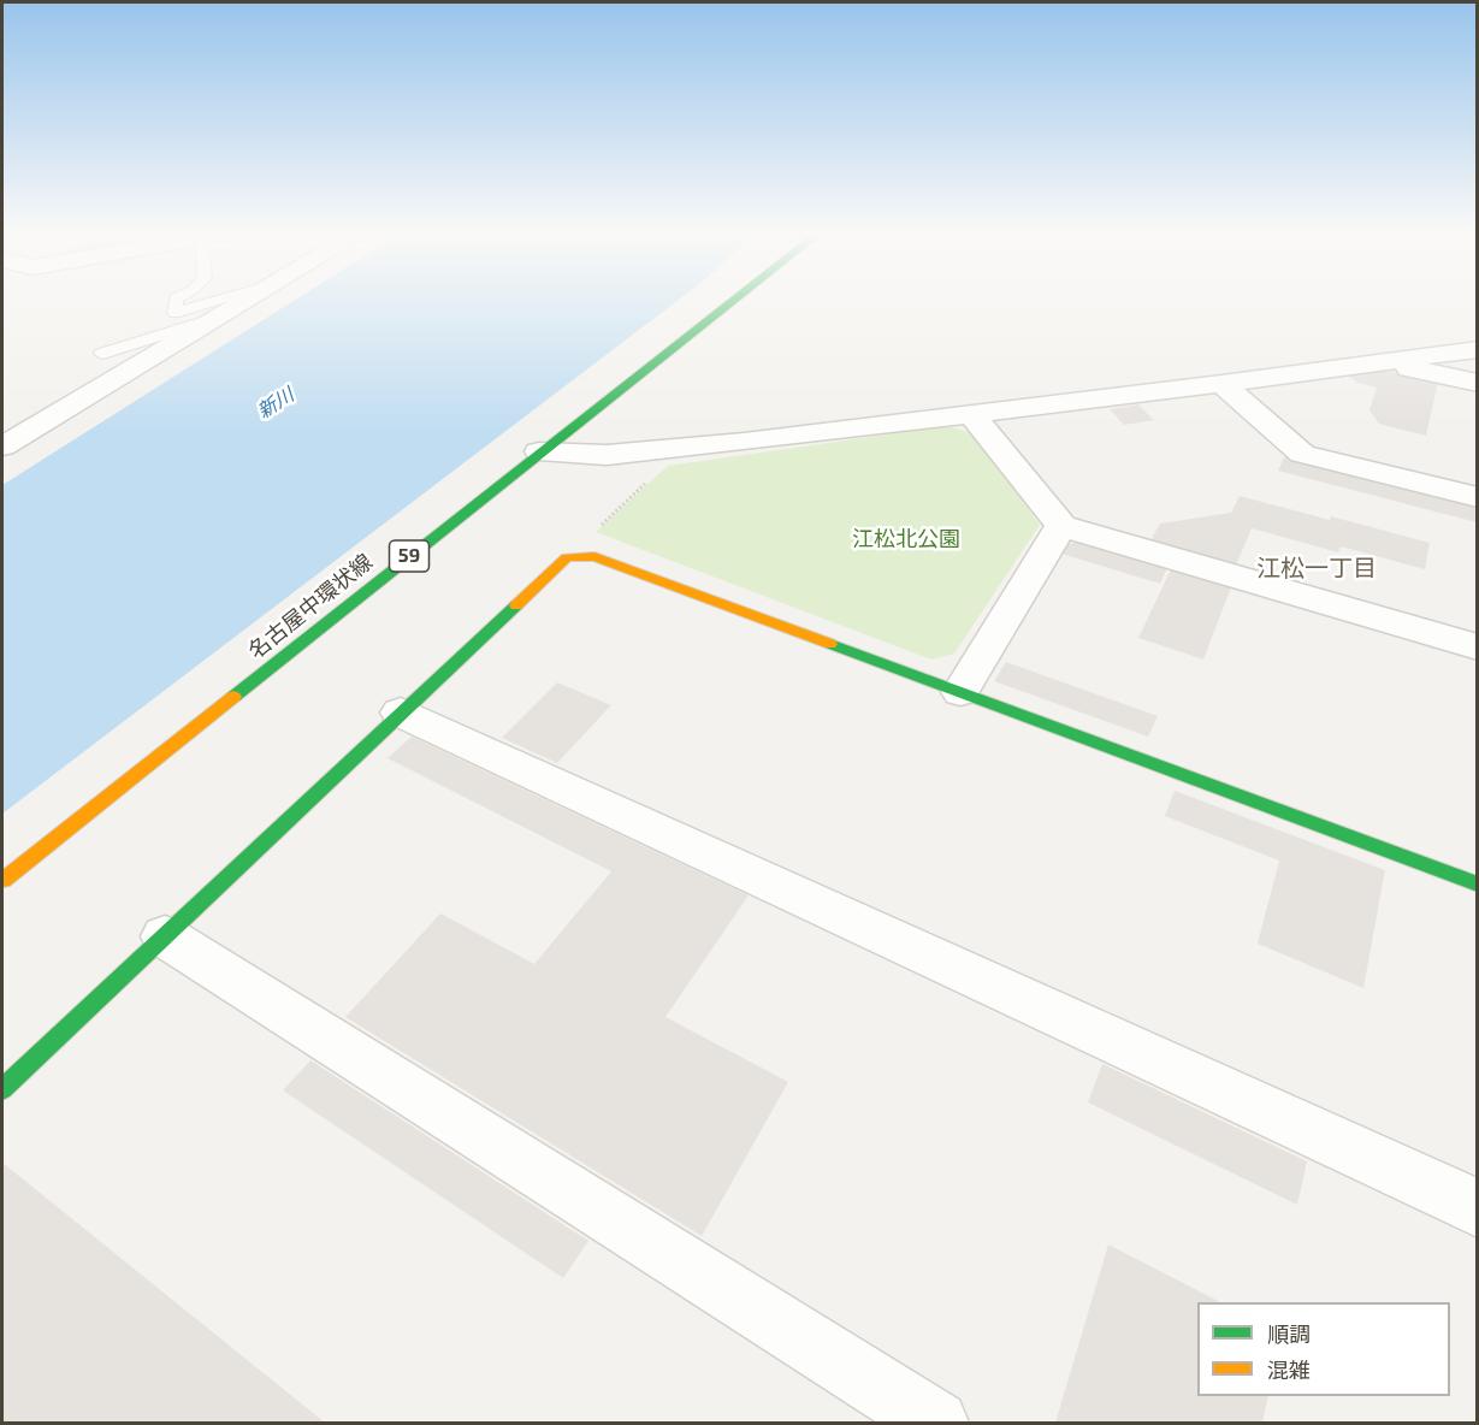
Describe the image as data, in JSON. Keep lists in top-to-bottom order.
{
  "streets": {
    "street": ["59", "名古屋中環状線"]
  },
  "districts": ["江松一丁目"],
  "water": ["新川"],
  "parks": ["江松北公園"],
  "legend": ["順調", "混雑"]
}
